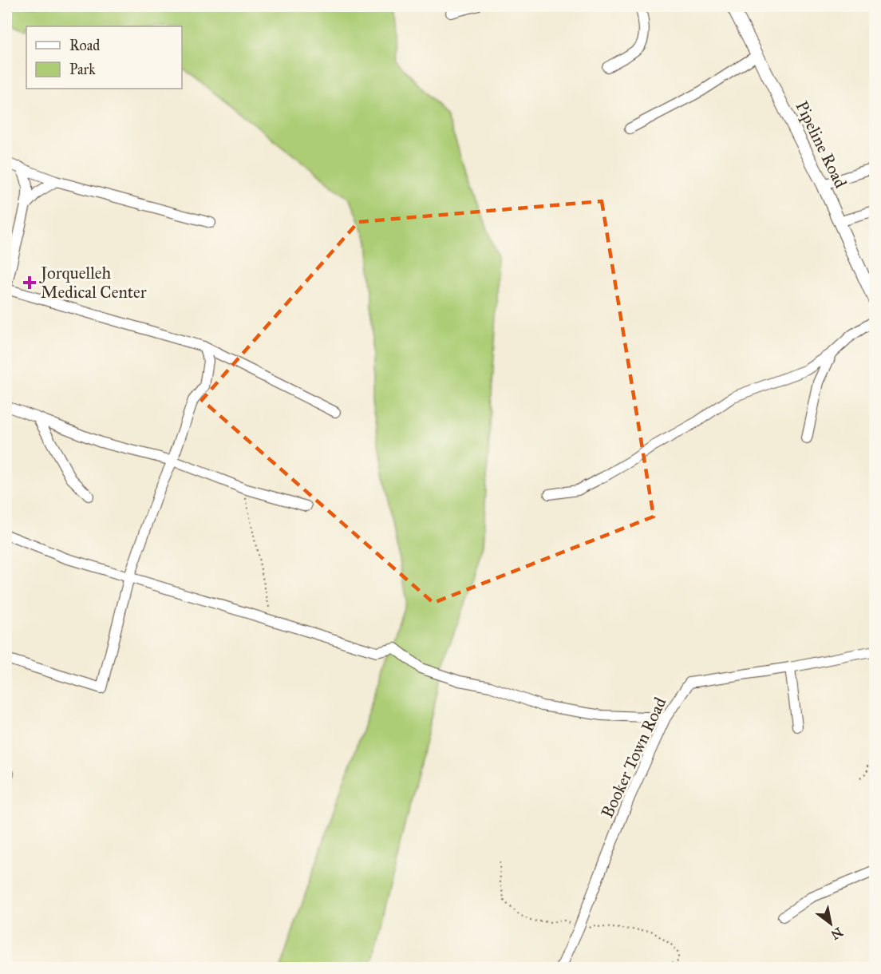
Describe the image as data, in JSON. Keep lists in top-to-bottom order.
{
  "streets": {
    "street": ["Pipeline Road", "Booker Town Road"]
  },
  "places": {
    "health": ["Jorquelleh Medical Center"]
  },
  "legend": ["Road", "Park"],
  "north": "bottom right"
}
